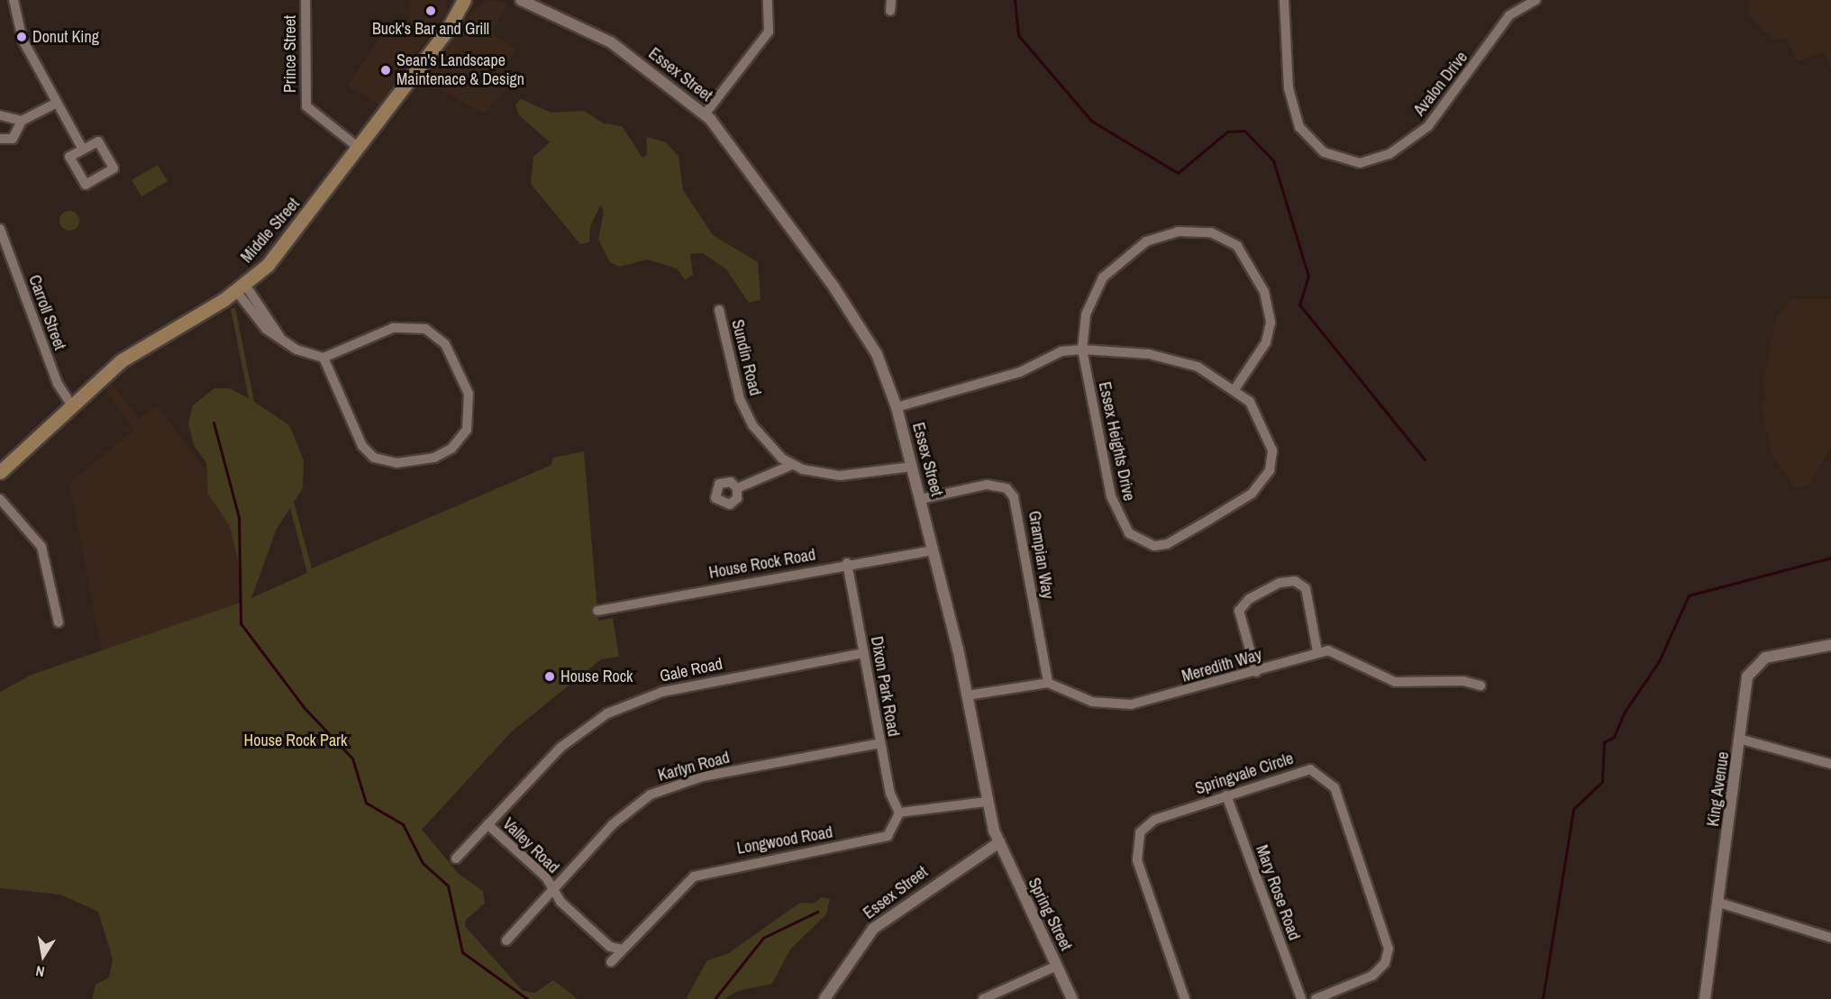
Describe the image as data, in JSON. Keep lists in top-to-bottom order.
{
  "streets": {
    "main road": ["Middle Street"],
    "street": [
      "Prince Street",
      "Essex Street",
      "Avalon Drive",
      "Carroll Street",
      "Sundin Road",
      "Essex Heights Drive",
      "Grampian Way",
      "House Rock Road",
      "Meredith Way",
      "Gale Road",
      "Dixon Park Road",
      "Karlyn Road",
      "Springvale Circle",
      "King Avenue",
      "Longwood Road",
      "Valley Road",
      "Mary Rose Road",
      "Spring Street"
    ]
  },
  "crossings": [
    ["Prince Street", "Middle Street"],
    ["Essex Street", "Sundin Road"],
    ["Essex Street", "Essex Heights Drive"],
    ["Essex Street", "Grampian Way"],
    ["Essex Street", "House Rock Road"],
    ["Essex Street", "Spring Street"],
    ["Middle Street", "Carroll Street"],
    ["Grampian Way", "Meredith Way"],
    ["House Rock Road", "Dixon Park Road"],
    ["Gale Road", "Dixon Park Road"],
    ["Gale Road", "Valley Road"],
    ["Dixon Park Road", "Karlyn Road"],
    ["Dixon Park Road", "Longwood Road"],
    ["Karlyn Road", "Valley Road"],
    ["Springvale Circle", "Mary Rose Road"],
    ["Longwood Road", "Valley Road"]
  ],
  "parks": ["House Rock Park"],
  "places": [
    "Buck's Bar and Grill",
    "Donut King",
    "Sean's Landscape Maintenace & Design",
    "House Rock"
  ],
  "north": "bottom"
}
